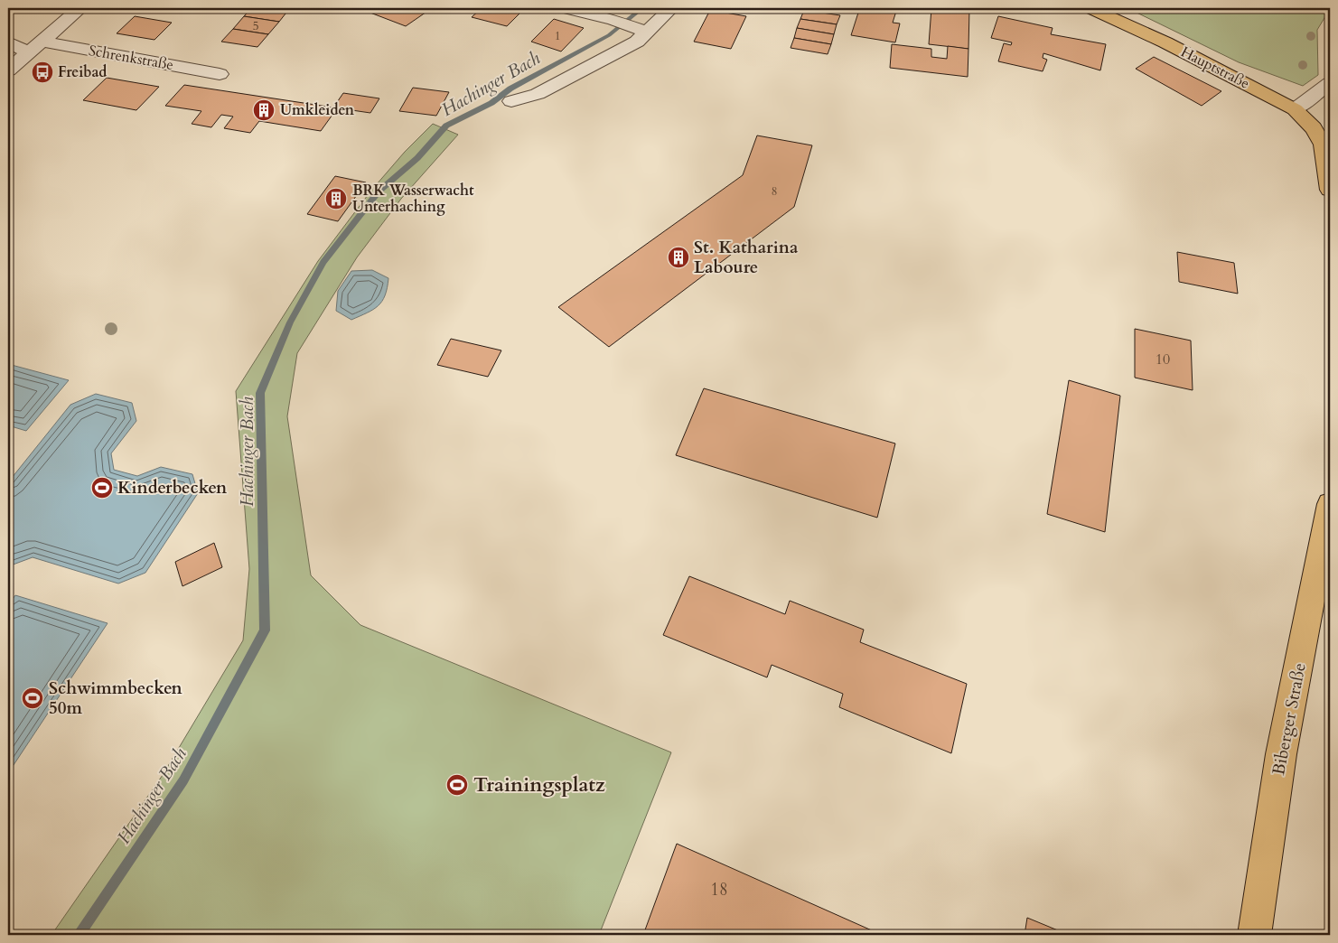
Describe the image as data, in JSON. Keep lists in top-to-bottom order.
{
  "streets": {
    "main road": ["Hauptstraße", "Biberger Straße"],
    "street": ["Schrenkstraße"]
  },
  "water": ["Hachinger Bach"],
  "places": {
    "bus stop": ["Freibad"],
    "building": ["Umkleiden", "BRK Wasserwacht Unterhaching", "St. Katharina Laboure"],
    "sports": ["Kinderbecken", "Schwimmbecken 50m", "Trainingsplatz"]
  },
  "house_numbers": [
    "5",
    "1",
    "8",
    "10",
    "18"
  ]
}
